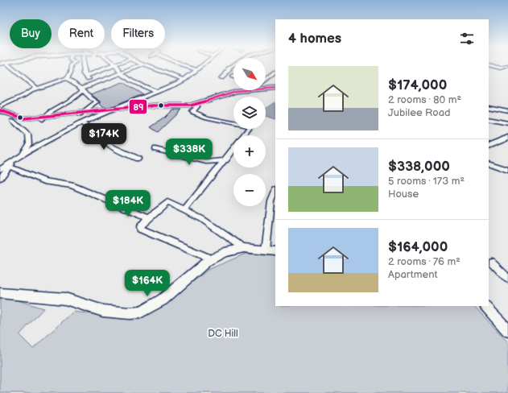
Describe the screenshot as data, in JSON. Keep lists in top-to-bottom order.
{
  "parks": ["DC Hill"],
  "lines": ["transit line 89"],
  "north": "bottom right",
  "page": {
    "chip": ["Buy", "Rent", "Filters"],
    "heading": "4 homes",
    "map_buttons": ["+", "−"],
    "list": [
      {
        "name": "$174,000",
        "note": "2 rooms · 80 m² · Jubilee Road"
      },
      {
        "name": "$338,000",
        "note": "5 rooms · 173 m² · House"
      },
      {
        "name": "$164,000",
        "note": "2 rooms · 76 m² · Apartment"
      }
    ],
    "price": [
      "$174K",
      "$338K",
      "$184K",
      "$164K"
    ]
  }
}
